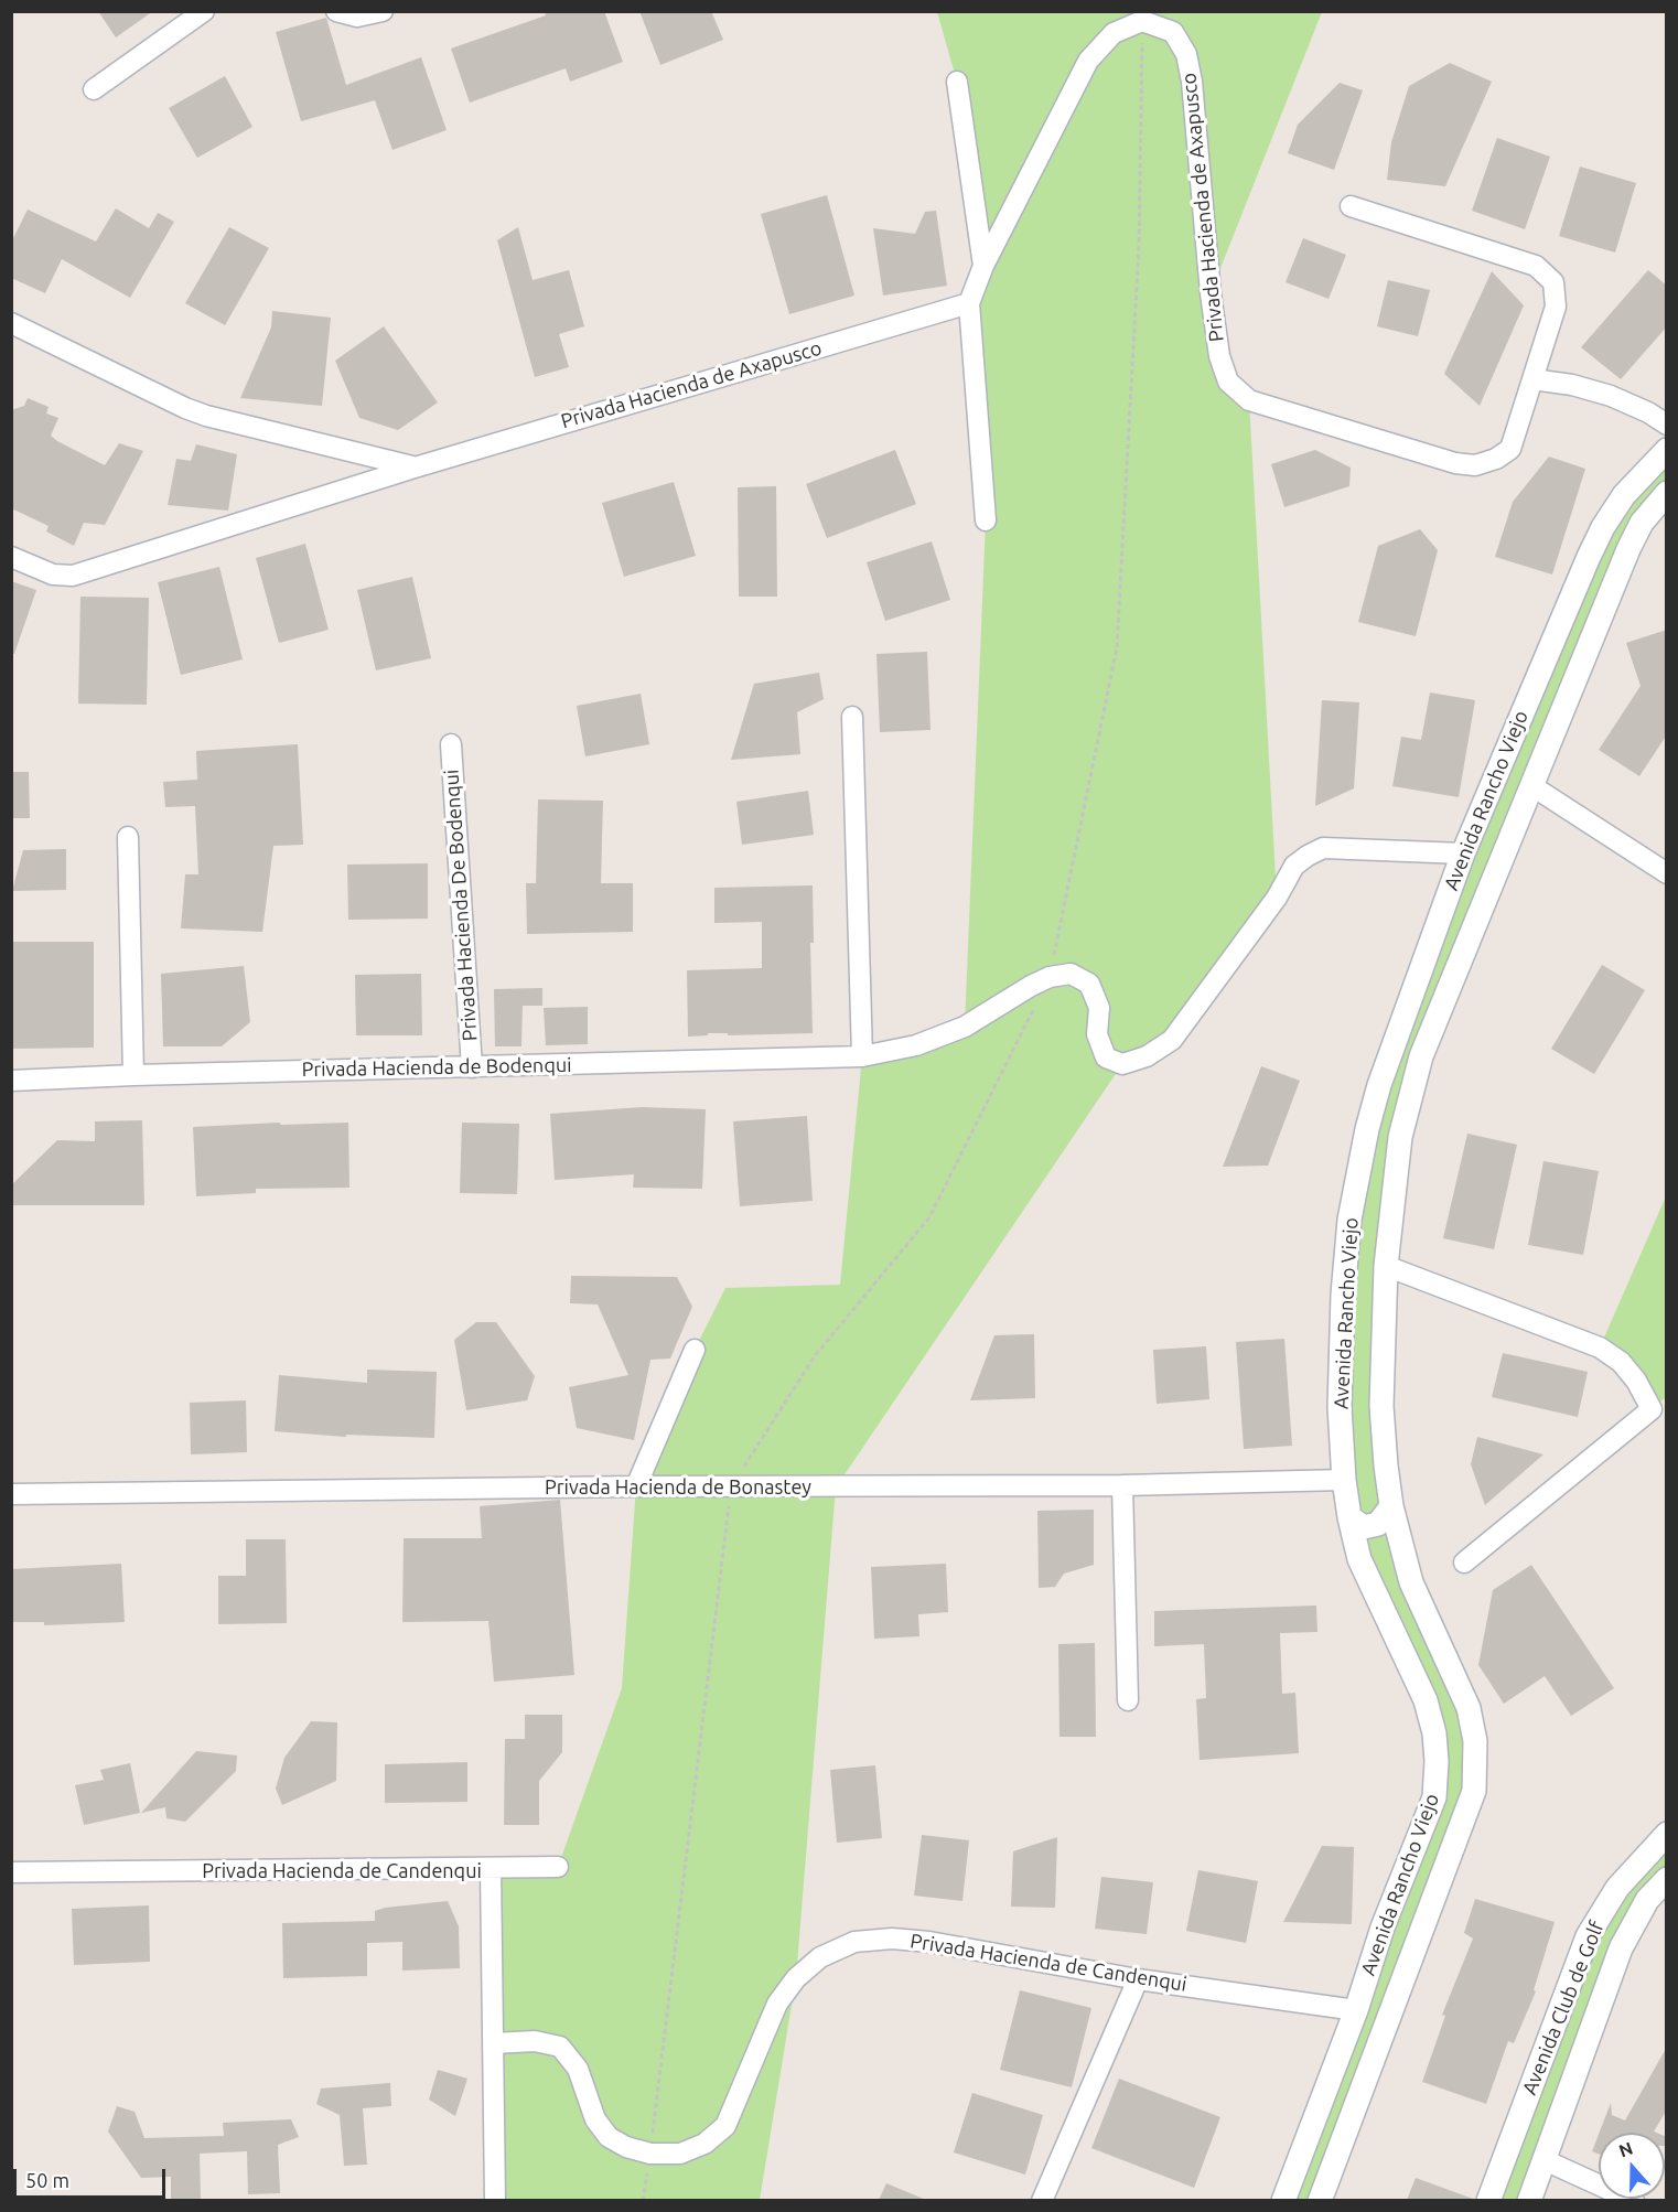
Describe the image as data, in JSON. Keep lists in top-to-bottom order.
{
  "streets": {
    "street": [
      "Privada Hacienda de Axapusco",
      "Avenida Rancho Viejo",
      "Privada Hacienda De Bodenqui",
      "Privada Hacienda de Bodenqui",
      "Privada Hacienda de Bonastey",
      "Privada Hacienda de Candenqui",
      "Avenida Club de Golf"
    ]
  },
  "crossings": [
    ["Avenida Rancho Viejo", "Privada Hacienda de Bonastey"],
    ["Avenida Rancho Viejo", "Privada Hacienda de Candenqui"],
    ["Privada Hacienda De Bodenqui", "Privada Hacienda de Bodenqui"]
  ],
  "scale_bar": "50 m",
  "north": "top"
}
